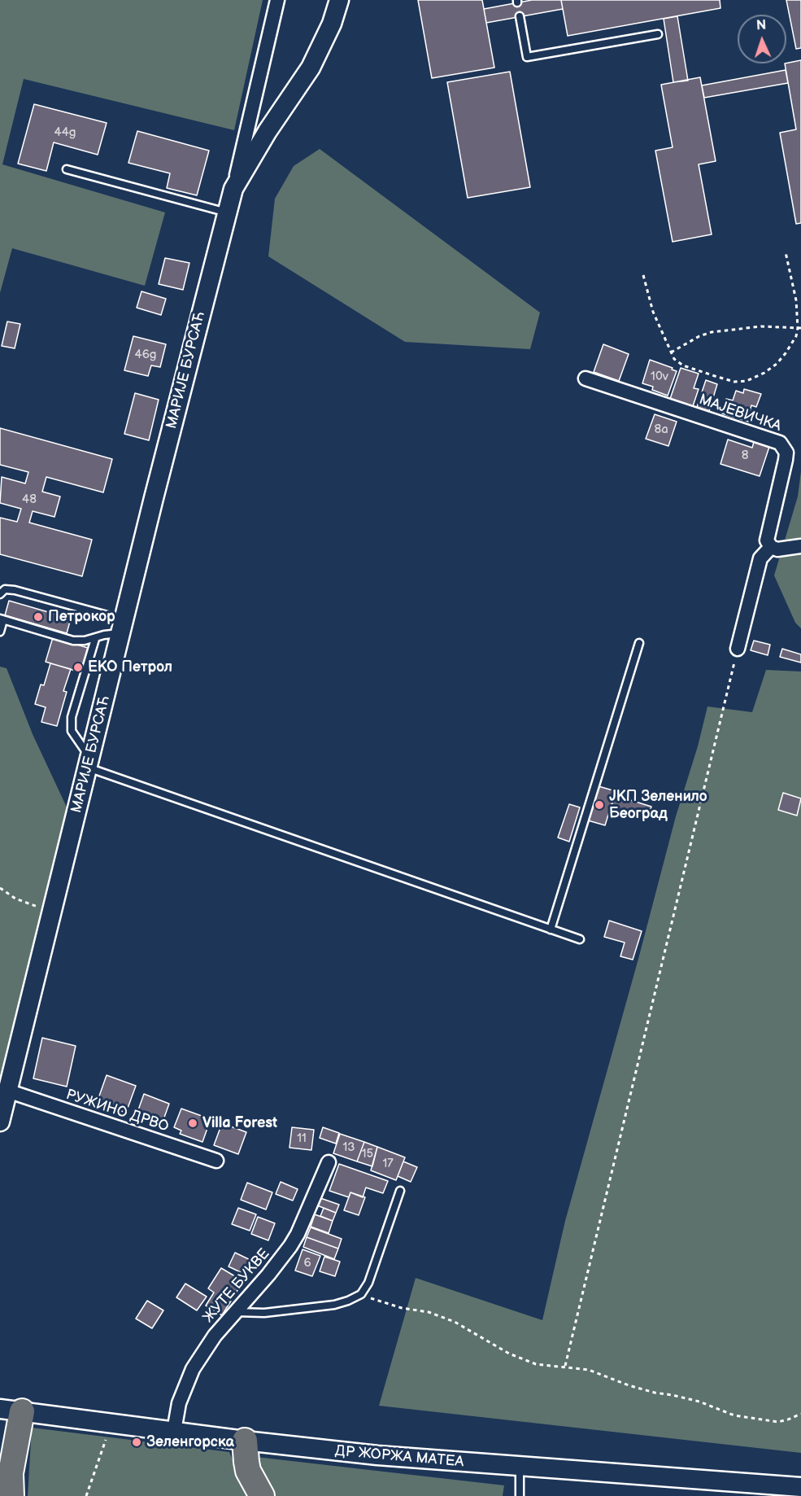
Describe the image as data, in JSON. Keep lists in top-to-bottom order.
{
  "streets": {
    "street": [
      "МАРИЈЕ БУРСАЋ",
      "МАЈЕВИЧКА",
      "РУЖИНО ДРВО",
      "ЖУТЕ БУКВЕ",
      "ДР ЖОРЖА МАТЕА"
    ]
  },
  "crossings": [
    ["МАРИЈЕ БУРСАЋ", "РУЖИНО ДРВО"],
    ["ЖУТЕ БУКВЕ", "ДР ЖОРЖА МАТЕА"]
  ],
  "places": [
    "Петрокор",
    "ЕКО Петрол",
    "ЈКП Зеленило Београд",
    "Villa Forest",
    "Зеленгорска"
  ],
  "house_numbers": [
    "44g",
    "46g",
    "10v",
    "8a",
    "8",
    "48",
    "11",
    "13",
    "15",
    "17",
    "6"
  ],
  "north": "top"
}
